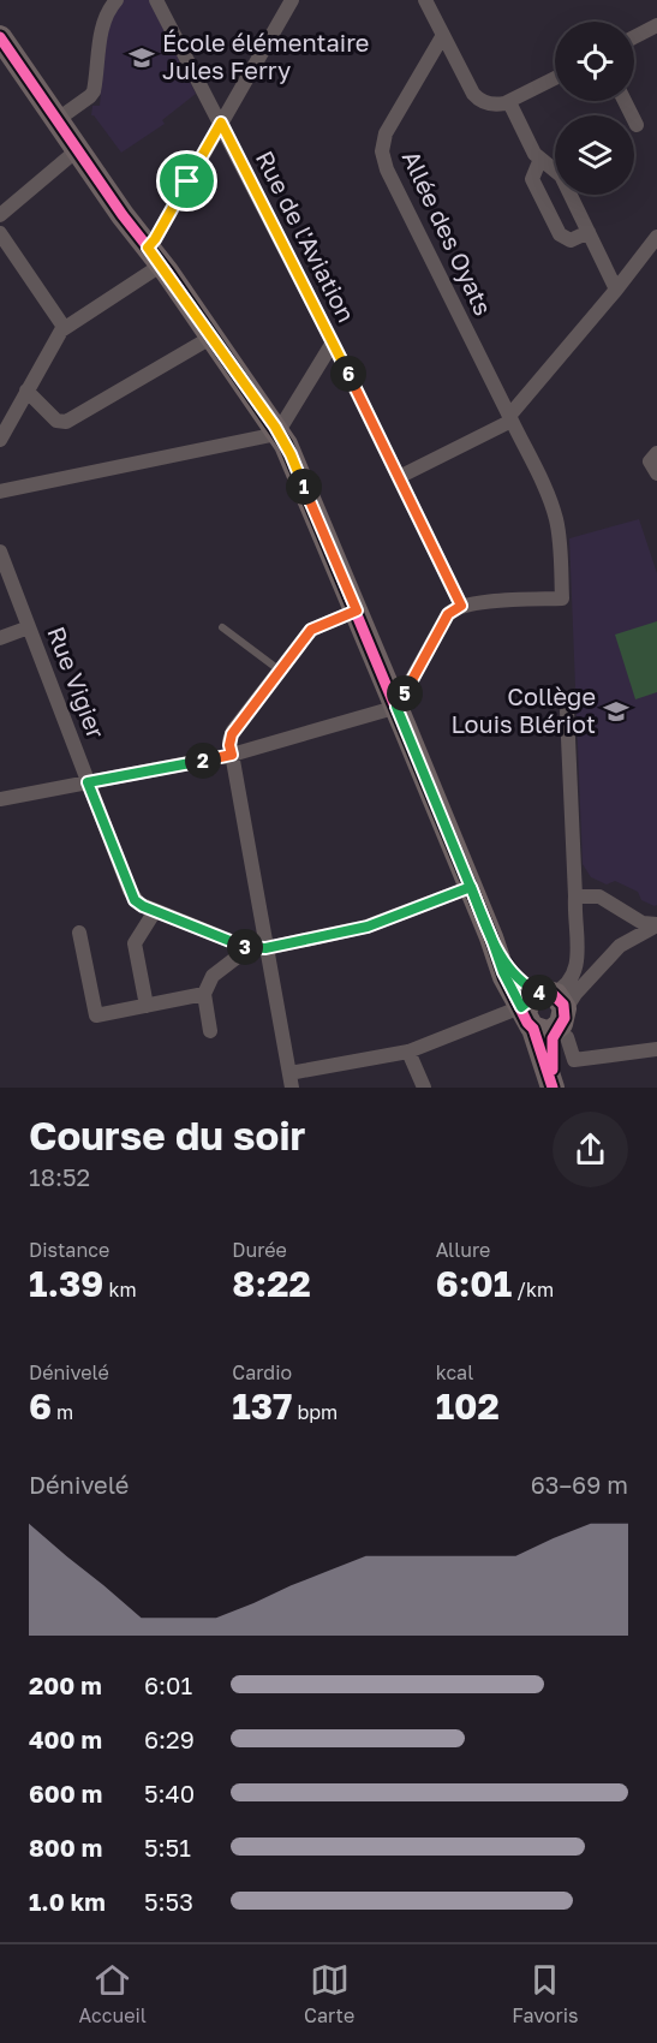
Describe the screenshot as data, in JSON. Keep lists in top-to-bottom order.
{
  "streets": {
    "street": ["Allée des Oyats", "Rue de l'Aviation", "Rue Vigier"]
  },
  "crossings": [
    ["Allée des Oyats", "Rue de l'Aviation"]
  ],
  "places": {
    "school or university": ["École élémentaire Jules Ferry", "Collège Louis Blériot"]
  },
  "page": {
    "pins": [
      "6",
      "1",
      "5",
      "2",
      "3",
      "4"
    ],
    "heading": ["Course du soir", "18:52"],
    "stats": [
      ["Distance", "1.39 km"],
      ["Durée", "8:22"],
      ["Allure", "6:01 /km"],
      ["Dénivelé", "6 m"],
      ["Cardio", "137 bpm"],
      ["kcal", "102"]
    ],
    "chart": ["Dénivelé", "63–69 m"],
    "list": [
      {
        "name": "200 m",
        "note": "6:01"
      },
      {
        "name": "400 m",
        "note": "6:29"
      },
      {
        "name": "600 m",
        "note": "5:40"
      },
      {
        "name": "800 m",
        "note": "5:51"
      },
      {
        "name": "1.0 km",
        "note": "5:53"
      }
    ],
    "tabs": ["Accueil", "Carte", "Favoris"]
  }
}
